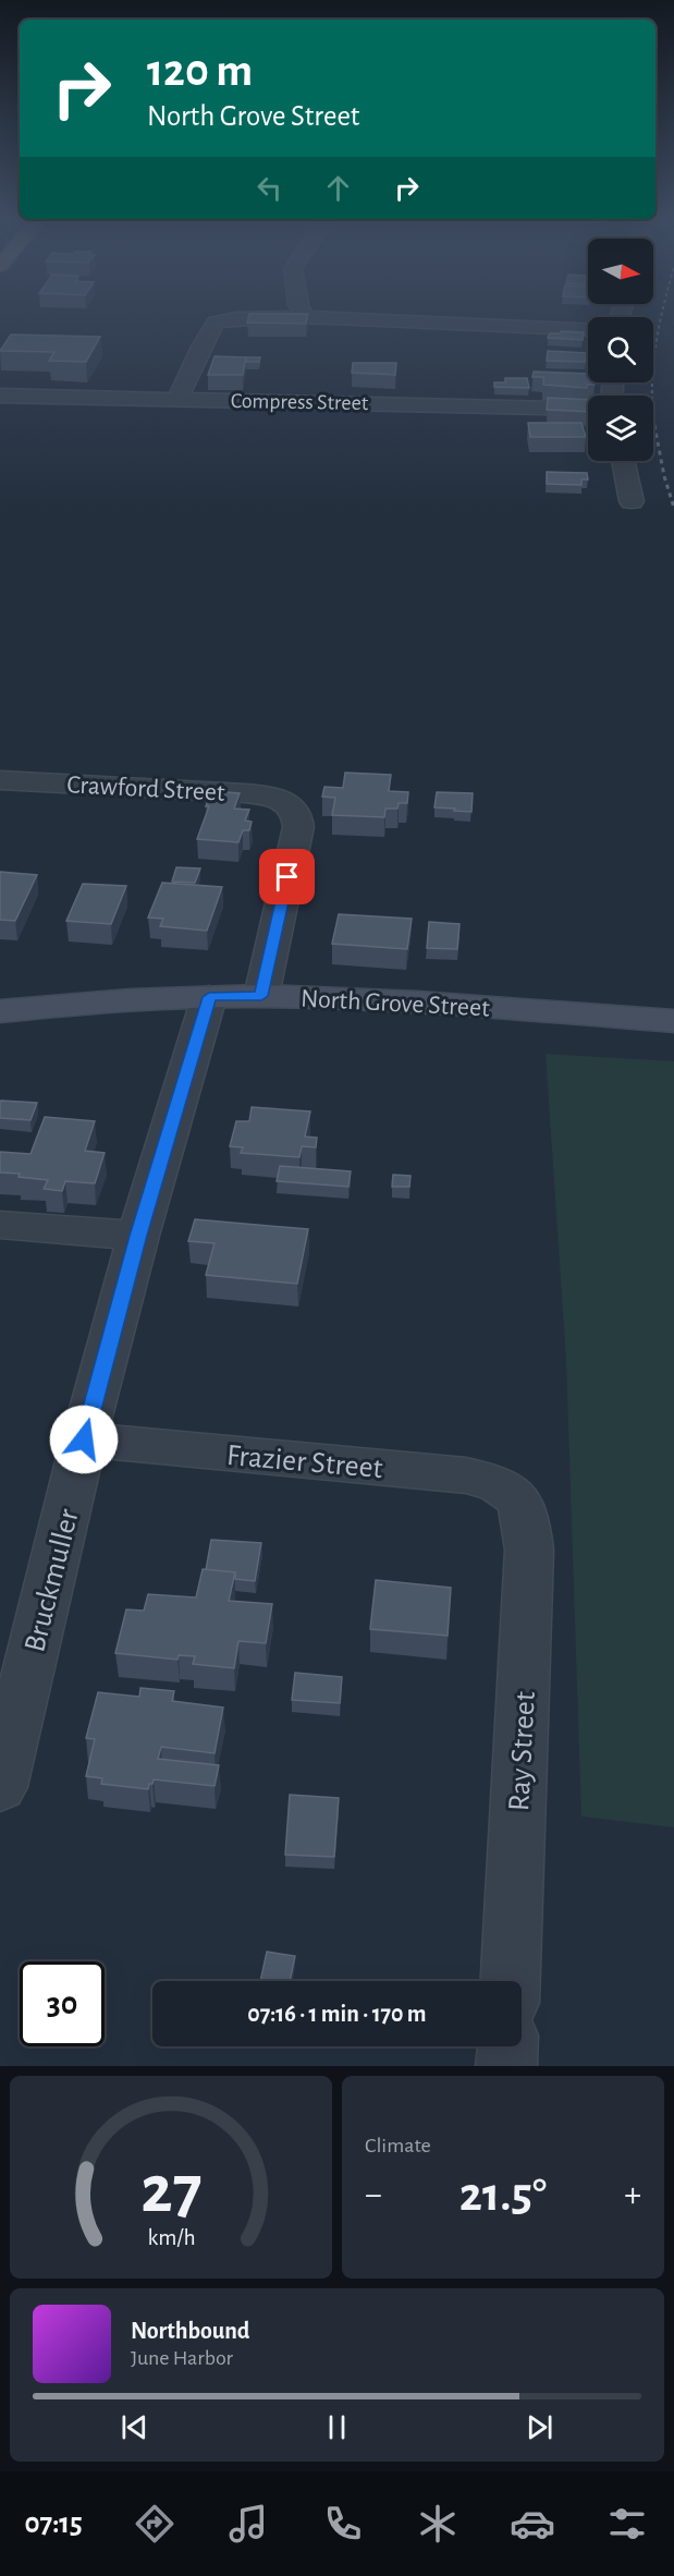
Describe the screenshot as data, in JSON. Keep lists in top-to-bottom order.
{
  "streets": {
    "main road": ["North Grove Street"],
    "street": [
      "Compress Street",
      "Crawford Street",
      "Frazier Street",
      "Bruckmuller",
      "Ray Street"
    ]
  },
  "crossings": [
    ["Crawford Street", "North Grove Street"],
    ["North Grove Street", "Bruckmuller"],
    ["Frazier Street", "Bruckmuller"],
    ["Frazier Street", "Ray Street"]
  ],
  "north": "right",
  "page": {
    "turn": ["120 m", "North Grove Street"],
    "limit": "30",
    "trip": "07:16 · 1 min · 170 m",
    "tile": "Climate",
    "heat": ["−", "21.5°", "+"],
    "song": ["Northbound", "June Harbor"],
    "tabs": "07:15",
    "gauge": ["27", "km/h"]
  }
}
